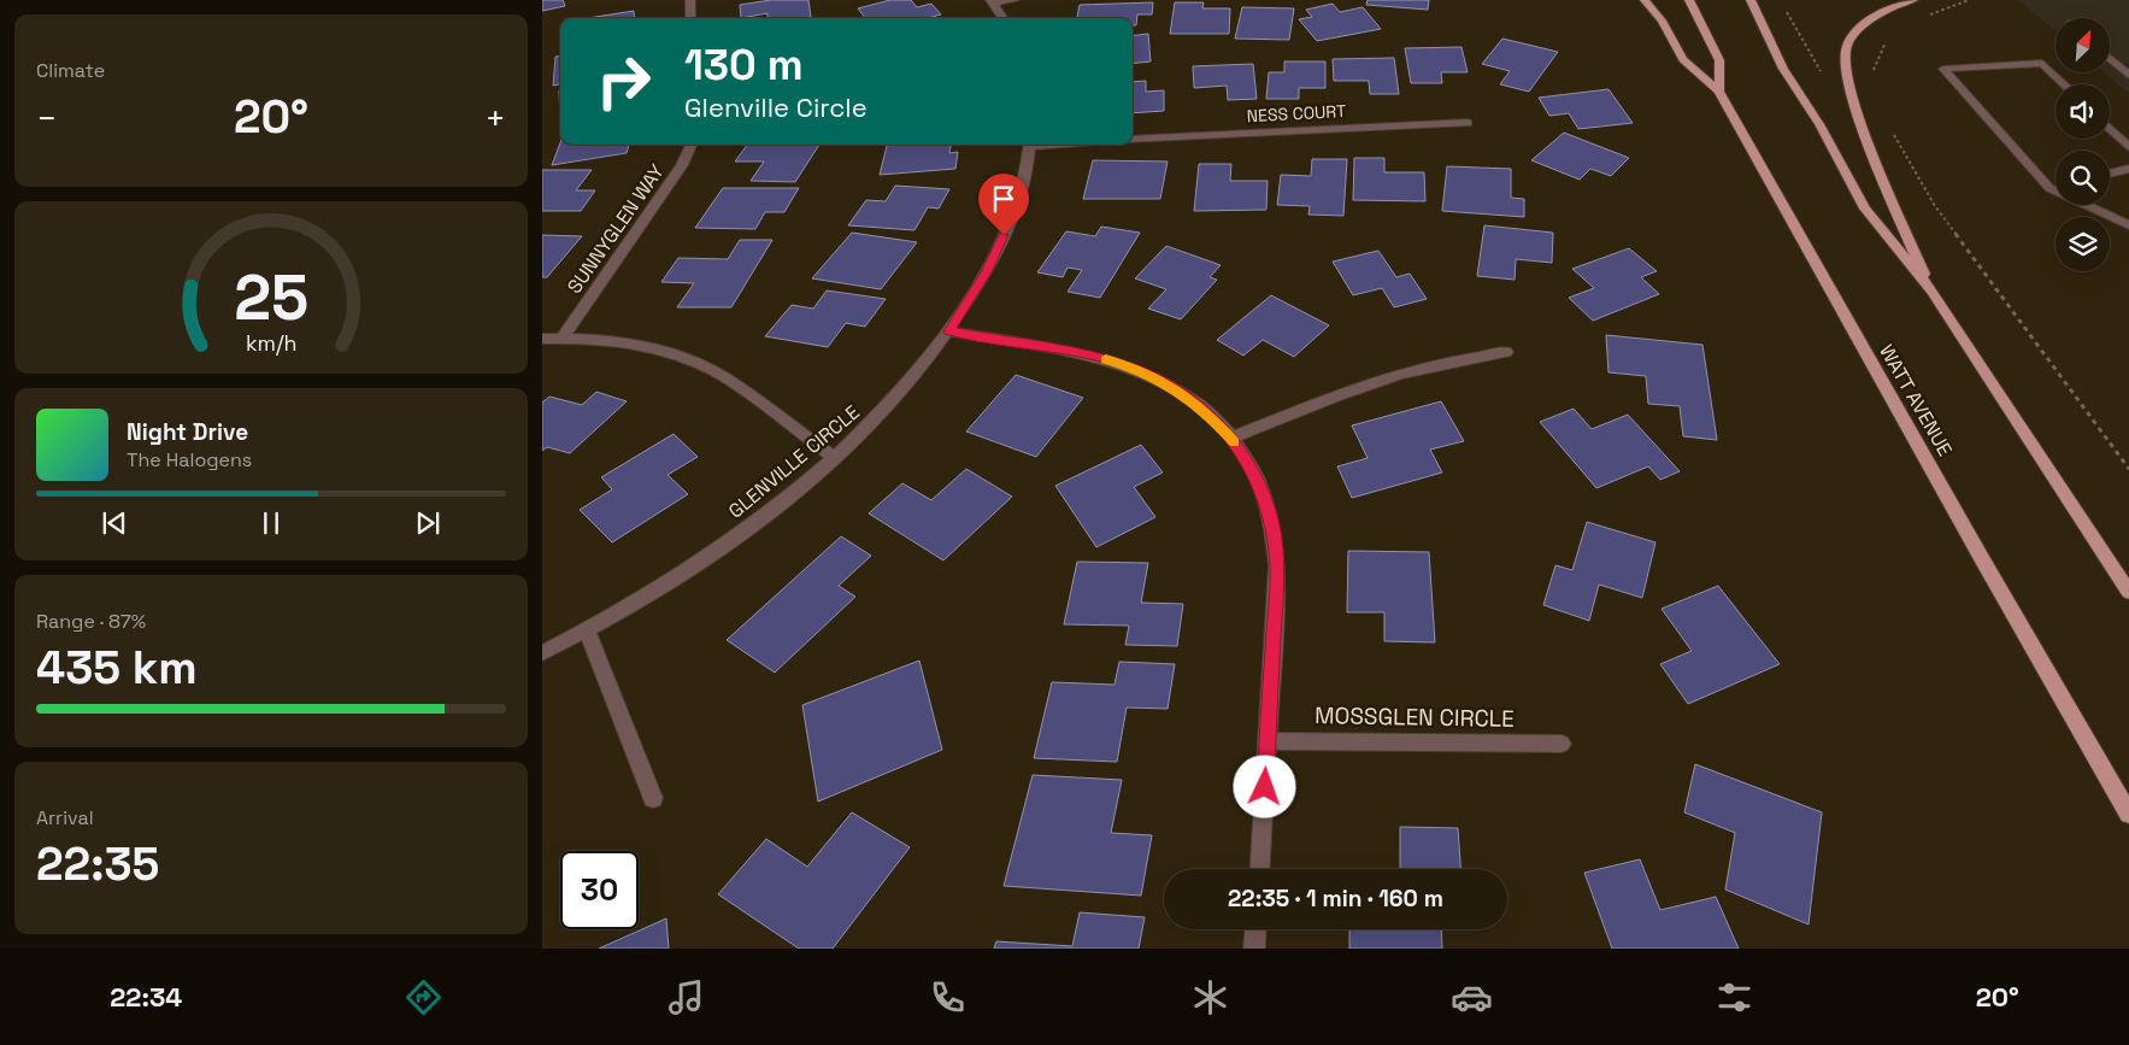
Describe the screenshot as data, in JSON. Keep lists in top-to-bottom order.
{
  "streets": {
    "main road": ["WATT AVENUE"],
    "street": [
      "NESS COURT",
      "SUNNYGLEN WAY",
      "GLENVILLE CIRCLE",
      "MOSSGLEN CIRCLE"
    ]
  },
  "north": "top right",
  "page": {
    "tile": [
      "Climate",
      ["Range · 87%", "435 km"],
      ["Arrival", "22:35"]
    ],
    "turn": ["130 m", "Glenville Circle"],
    "heat": ["−", "20°", "+"],
    "song": ["Night Drive", "The Halogens"],
    "limit": "30",
    "trip": "22:35 · 1 min · 160 m",
    "tabs": ["22:34", "20°"],
    "gauge": ["25", "km/h"]
  }
}
